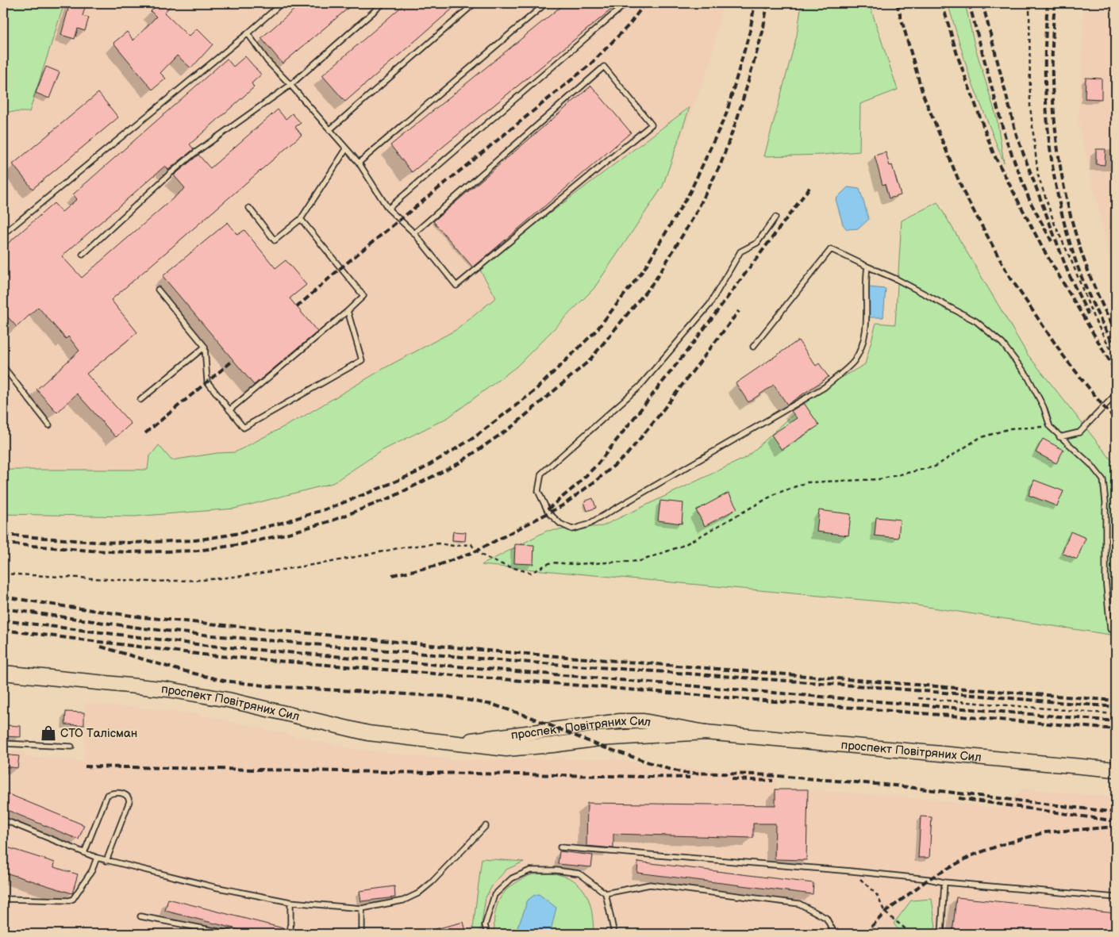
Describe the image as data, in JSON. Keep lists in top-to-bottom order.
{
  "streets": {
    "main road": ["проспект Повітряних Сил"]
  },
  "places": {
    "shop": ["СТО Талісман"]
  }
}
